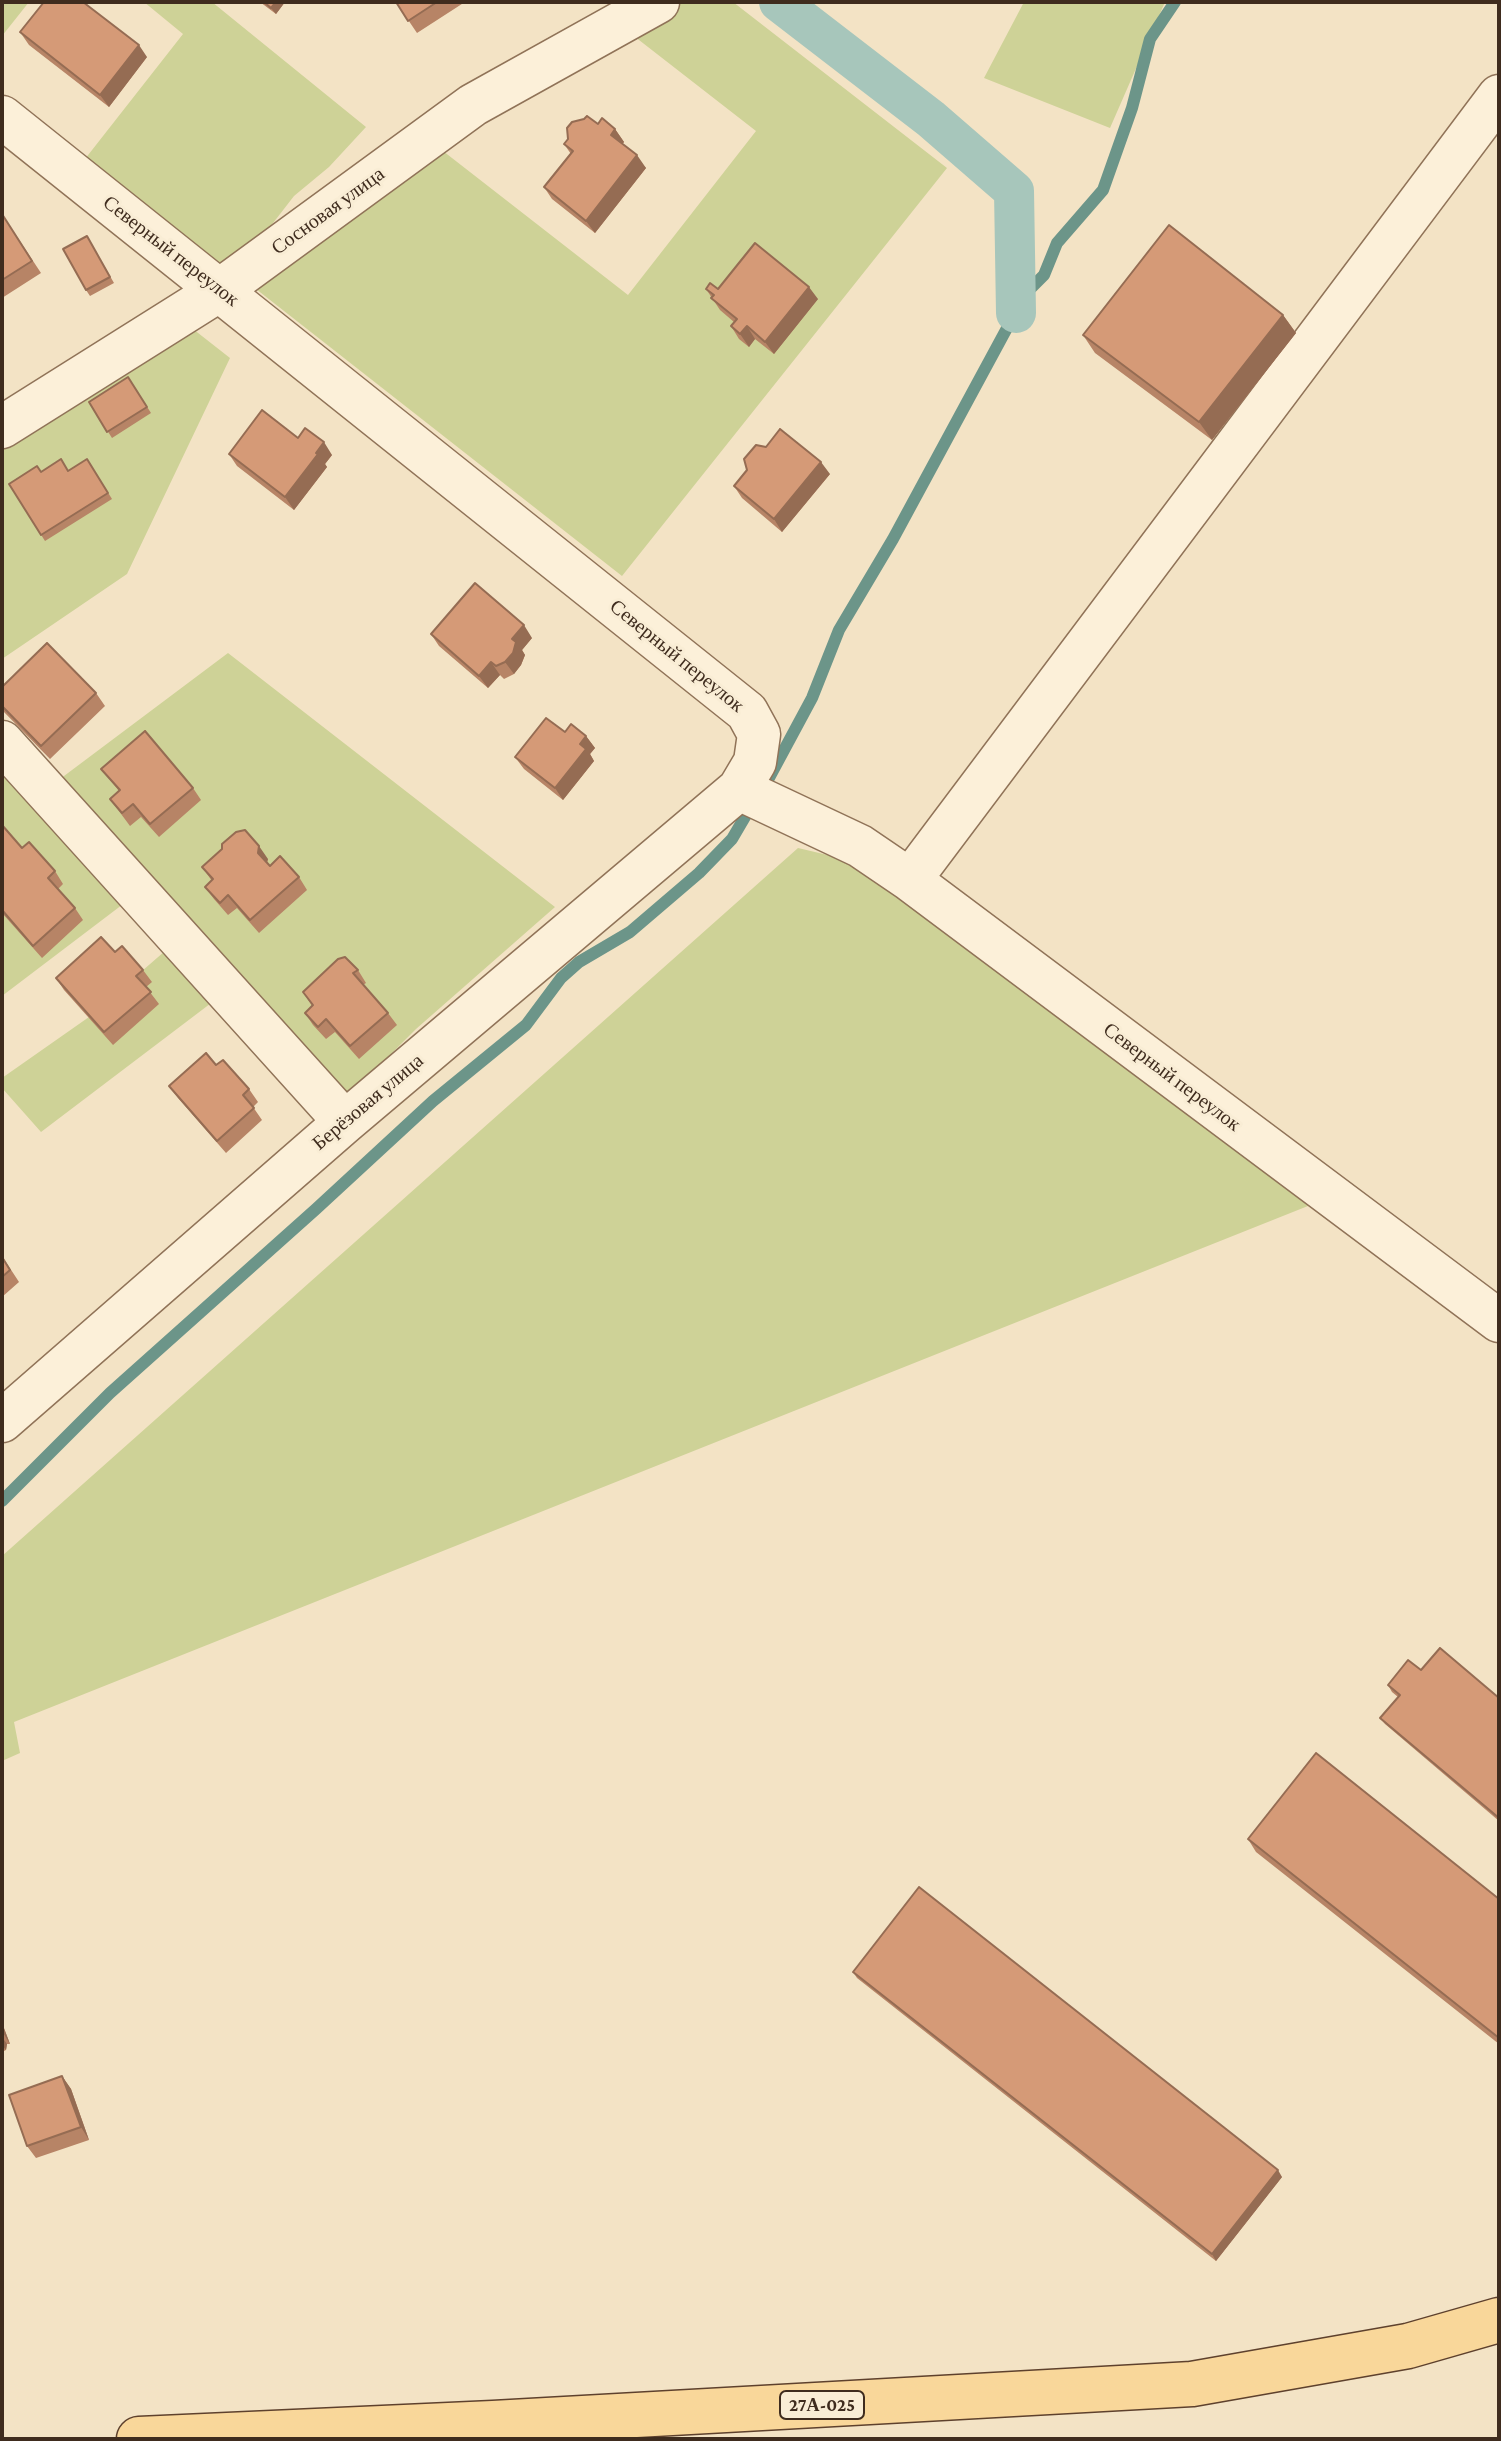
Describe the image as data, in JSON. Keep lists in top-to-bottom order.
{
  "streets": {
    "main road": ["27А-025"],
    "street": ["Сосновая улица", "Северный переулок", "Берёзовая улица"]
  },
  "crossings": [
    ["Сосновая улица", "Северный переулок"],
    ["Северный переулок", "Берёзовая улица"]
  ]
}
